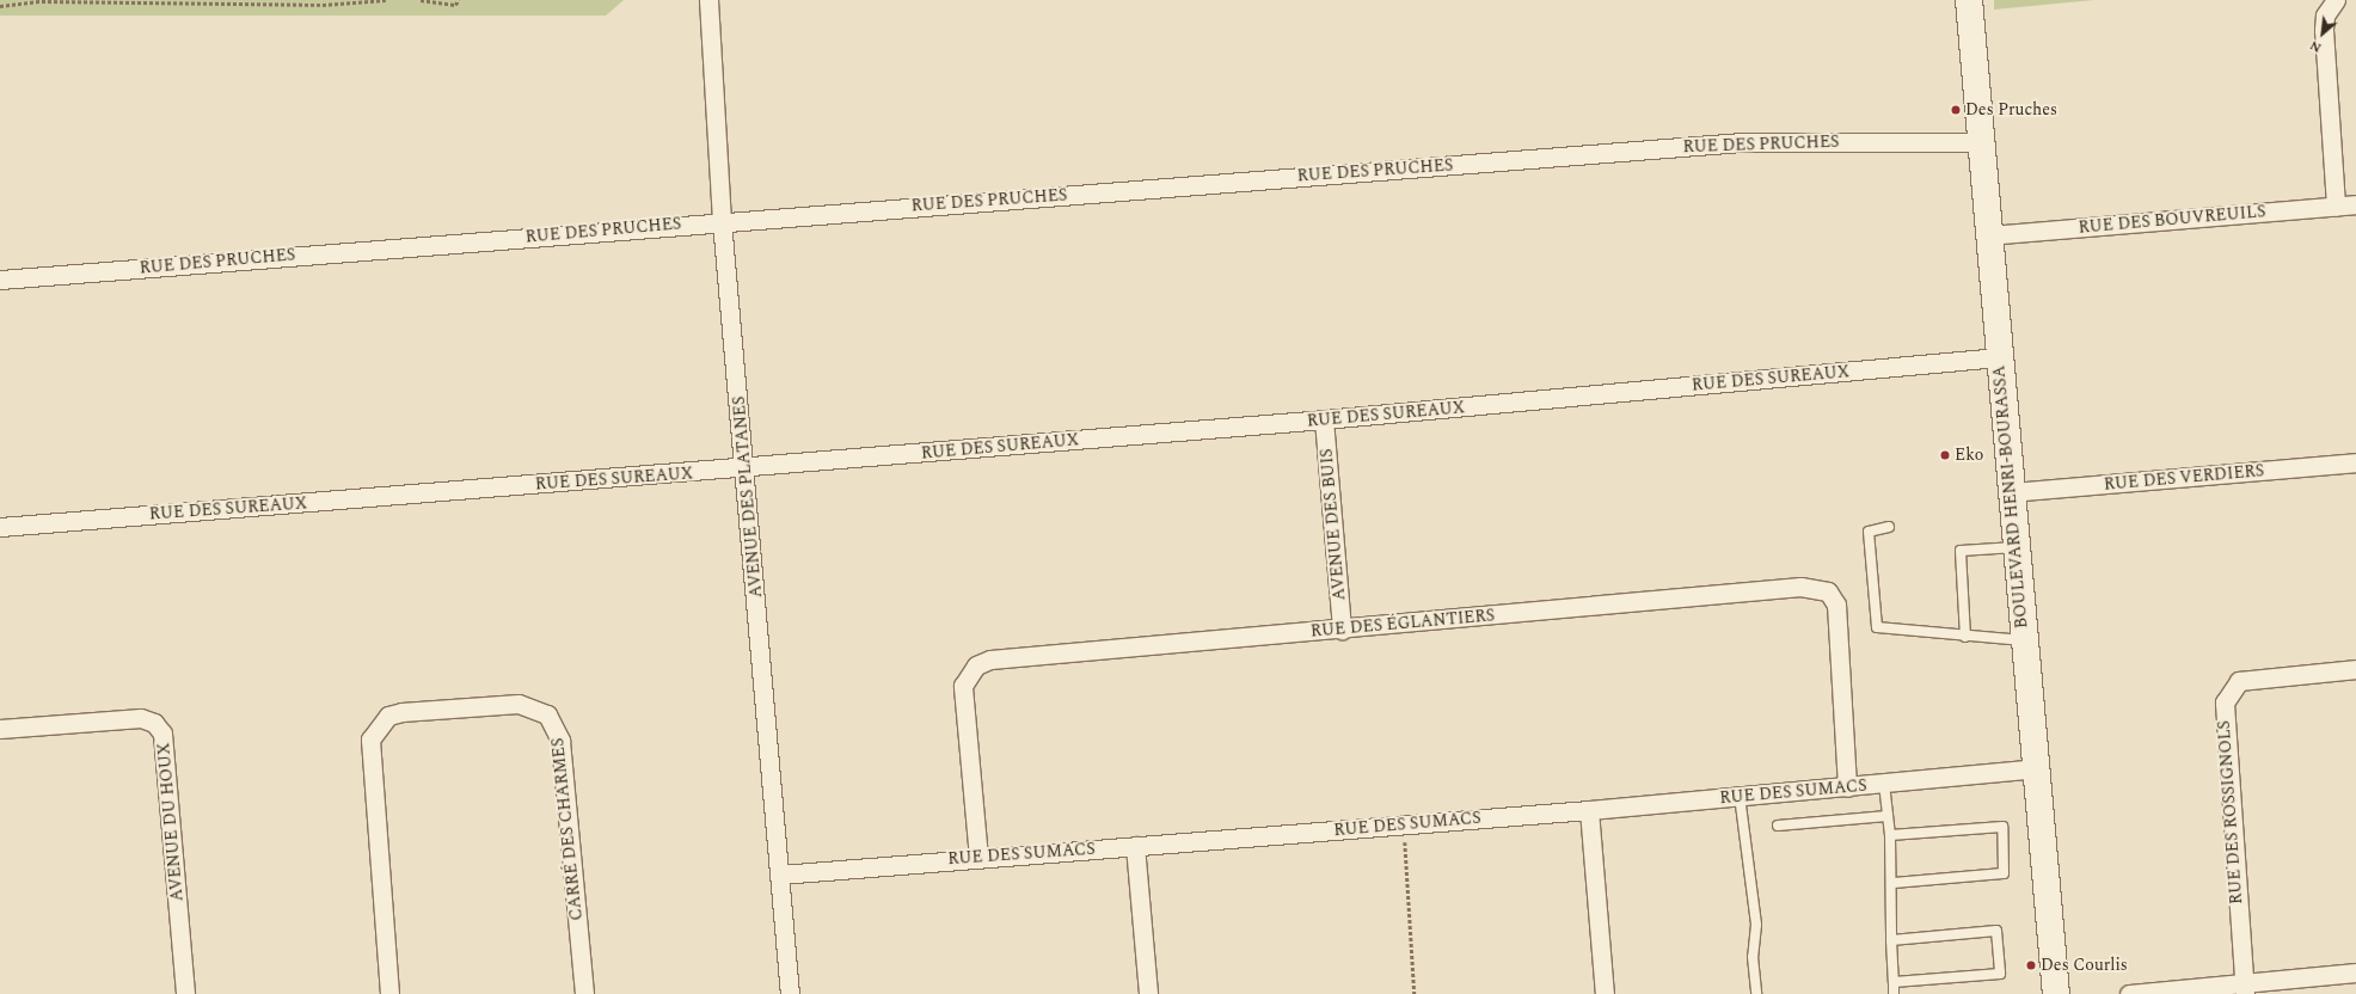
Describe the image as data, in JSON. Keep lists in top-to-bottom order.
{
  "streets": {
    "main road": ["BOULEVARD HENRI-BOURASSA"],
    "street": [
      "RUE DES PRUCHES",
      "RUE DES BOUVREUILS",
      "RUE DES SUREAUX",
      "RUE DES VERDIERS",
      "AVENUE DES PLATANES",
      "AVENUE DES BUIS",
      "RUE DES ÉGLANTIERS",
      "RUE DES SUMACS",
      "RUE DES ROSSIGNOLS",
      "AVENUE DU HOUX",
      "CARRÉ DES CHARMES"
    ]
  },
  "crossings": [
    ["RUE DES PRUCHES", "AVENUE DES PLATANES"],
    ["RUE DES PRUCHES", "BOULEVARD HENRI-BOURASSA"],
    ["RUE DES BOUVREUILS", "BOULEVARD HENRI-BOURASSA"],
    ["RUE DES SUREAUX", "AVENUE DES PLATANES"],
    ["RUE DES SUREAUX", "BOULEVARD HENRI-BOURASSA"],
    ["RUE DES SUREAUX", "AVENUE DES BUIS"],
    ["RUE DES VERDIERS", "BOULEVARD HENRI-BOURASSA"],
    ["AVENUE DES PLATANES", "RUE DES SUMACS"],
    ["BOULEVARD HENRI-BOURASSA", "RUE DES SUMACS"],
    ["AVENUE DES BUIS", "RUE DES ÉGLANTIERS"],
    ["RUE DES ÉGLANTIERS", "RUE DES SUMACS"]
  ],
  "places": ["Des Pruches", "Eko", "Des Courlis"],
  "north": "bottom left"
}
